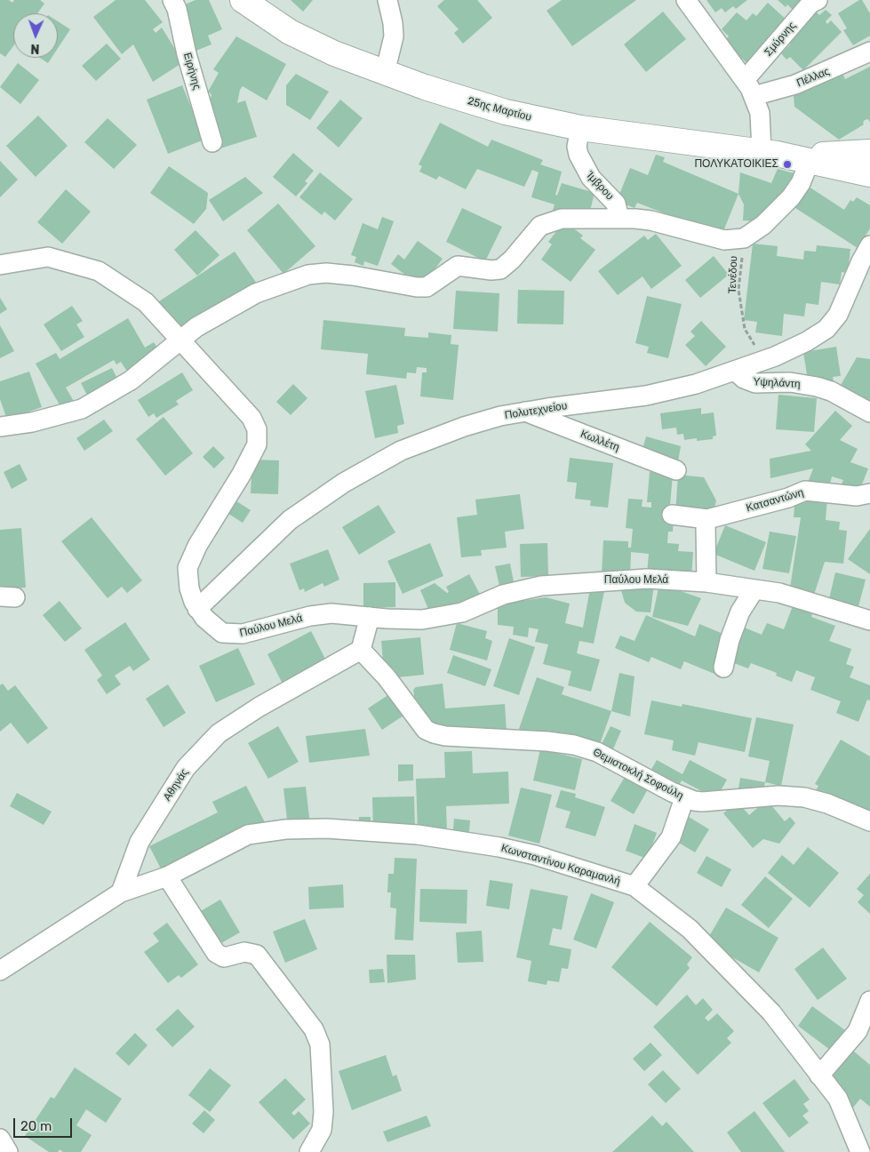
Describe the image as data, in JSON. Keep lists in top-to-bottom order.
{
  "streets": {
    "main road": ["25ης Μαρτίου"],
    "street": [
      "Σμύρνης",
      "Ειρήνης",
      "Πέλλας",
      "Ίμβρου",
      "Υψηλάντη",
      "Πολυτεχνείου",
      "Κωλλέτη",
      "Κατσαντώνη",
      "Παύλου Μελά",
      "Θεμιστοκλή Σοφούλη",
      "Αθηνάς",
      "Κωνσταντίνου Καραμανλή"
    ],
    "path": ["Τενέδου"]
  },
  "crossings": [
    ["Σμύρνης", "Πέλλας"],
    ["25ης Μαρτίου", "Ίμβρου"],
    ["Τενέδου", "Πολυτεχνείου"],
    ["Υψηλάντη", "Πολυτεχνείου"],
    ["Πολυτεχνείου", "Κωλλέτη"],
    ["Πολυτεχνείου", "Παύλου Μελά"],
    ["Θεμιστοκλή Σοφούλη", "Αθηνάς"],
    ["Αθηνάς", "Κωνσταντίνου Καραμανλή"]
  ],
  "places": ["ΠΟΛΥΚΑΤΟΙΚΙΕΣ"],
  "scale_bar": "20 m",
  "north": "bottom"
}
